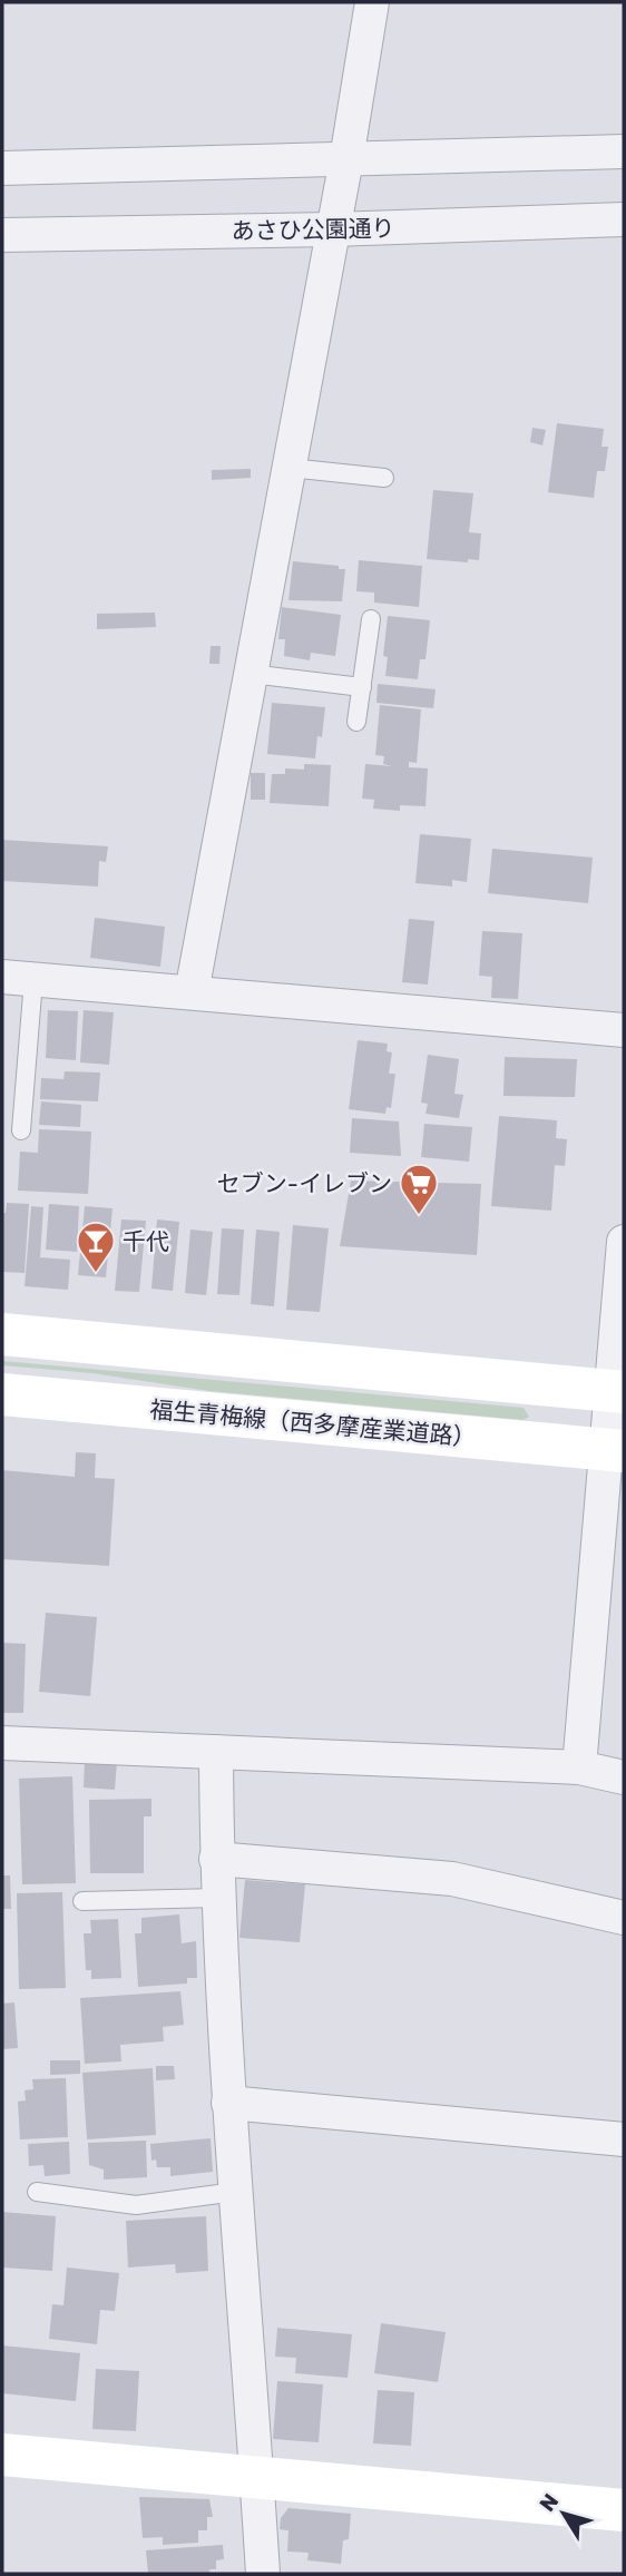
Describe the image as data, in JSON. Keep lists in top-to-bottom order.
{
  "streets": {
    "main road": ["福生青梅線（西多摩産業道路）"],
    "street": ["あさひ公園通り"]
  },
  "places": {
    "supermarket": ["セブン-イレブン"],
    "bar": ["千代"]
  },
  "north": "top left"
}
